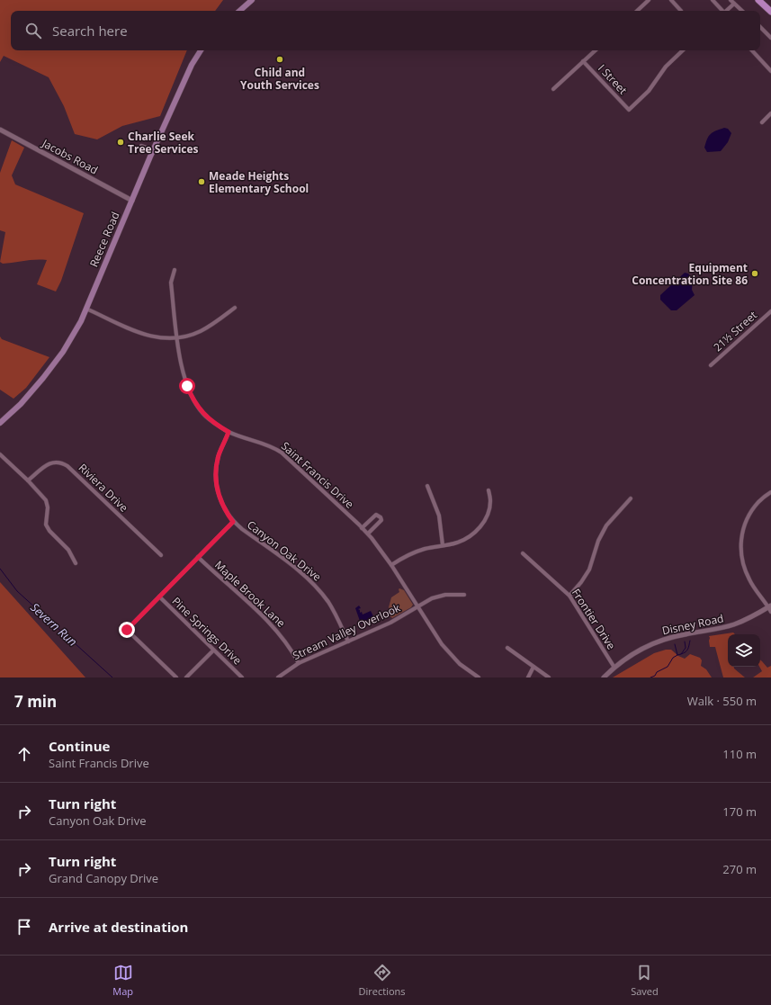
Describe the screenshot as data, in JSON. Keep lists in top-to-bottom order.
{
  "streets": {
    "main road": ["Reece Road"],
    "street": [
      "I Street",
      "Jacobs Road",
      "21½ Street",
      "Saint Francis Drive",
      "Riviera Drive",
      "Canyon Oak Drive",
      "Maple Brook Lane",
      "Frontier Drive",
      "Disney Road",
      "Pine Springs Drive",
      "Stream Valley Overlook"
    ]
  },
  "crossings": [
    ["Jacobs Road", "Reece Road"],
    ["Saint Francis Drive", "Canyon Oak Drive"],
    ["Saint Francis Drive", "Stream Valley Overlook"],
    ["Canyon Oak Drive", "Stream Valley Overlook"],
    ["Maple Brook Lane", "Stream Valley Overlook"],
    ["Frontier Drive", "Disney Road"]
  ],
  "water": ["Severn Run"],
  "places": [
    "Child and Youth Services",
    "Charlie Seek Tree Services",
    "Meade Heights Elementary School",
    "Equipment Concentration Site 86"
  ],
  "page": {
    "search": "Search here",
    "heading": ["7 min", "Walk · 550 m"],
    "list": [
      ["Continue", "Saint Francis Drive", "110 m"],
      ["Turn right", "Canyon Oak Drive", "170 m"],
      ["Turn right", "Grand Canopy Drive", "270 m"],
      "Arrive at destination"
    ],
    "nav": ["Map", "Directions", "Saved"]
  }
}
